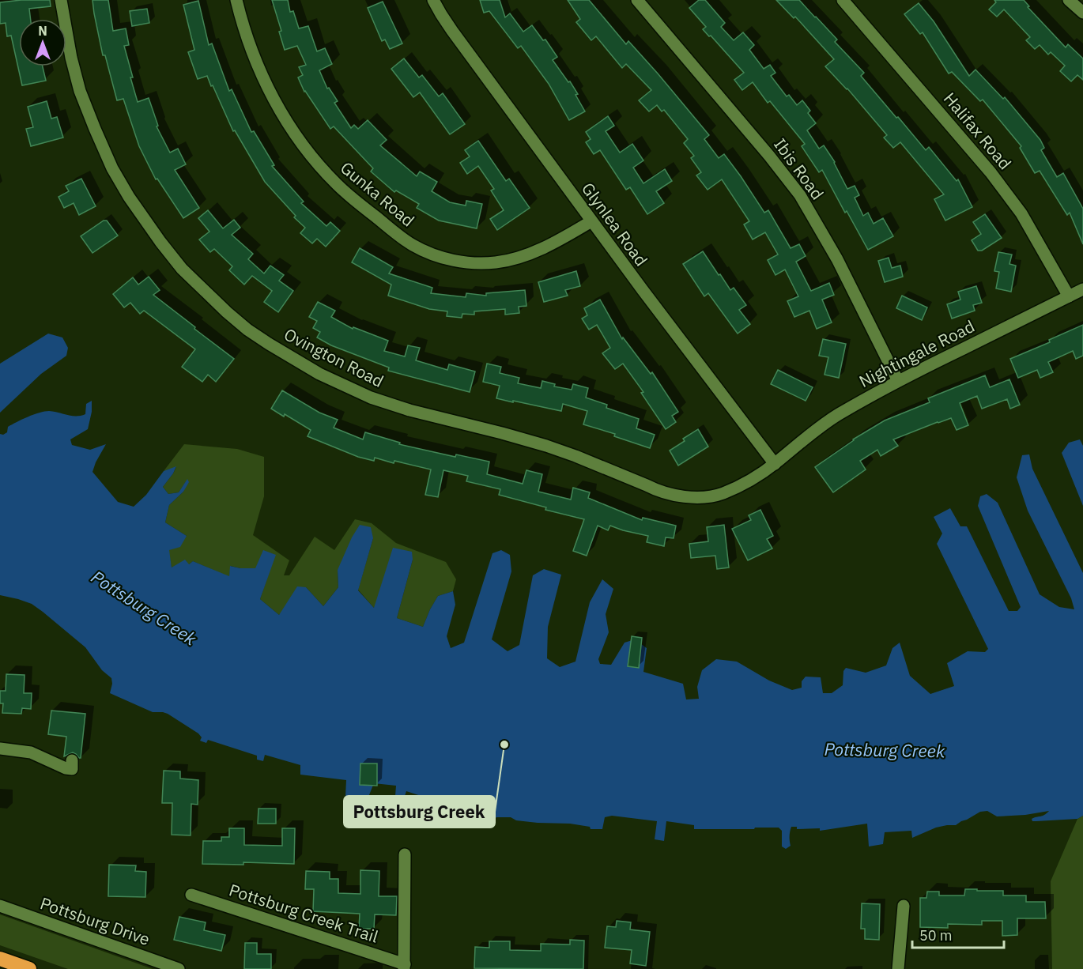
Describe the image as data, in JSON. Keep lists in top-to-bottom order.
{
  "streets": {
    "street": [
      "Halifax Road",
      "Ibis Road",
      "Gunka Road",
      "Glynlea Road",
      "Nightingale Road",
      "Ovington Road",
      "Pottsburg Creek Trail",
      "Pottsburg Drive"
    ]
  },
  "crossings": [
    ["Halifax Road", "Nightingale Road"],
    ["Ibis Road", "Nightingale Road"],
    ["Gunka Road", "Glynlea Road"],
    ["Glynlea Road", "Nightingale Road"],
    ["Glynlea Road", "Ovington Road"],
    ["Nightingale Road", "Ovington Road"]
  ],
  "water": ["Pottsburg Creek"],
  "places": ["Pottsburg Creek"],
  "scale_bar": "50 m",
  "north": "top"
}
